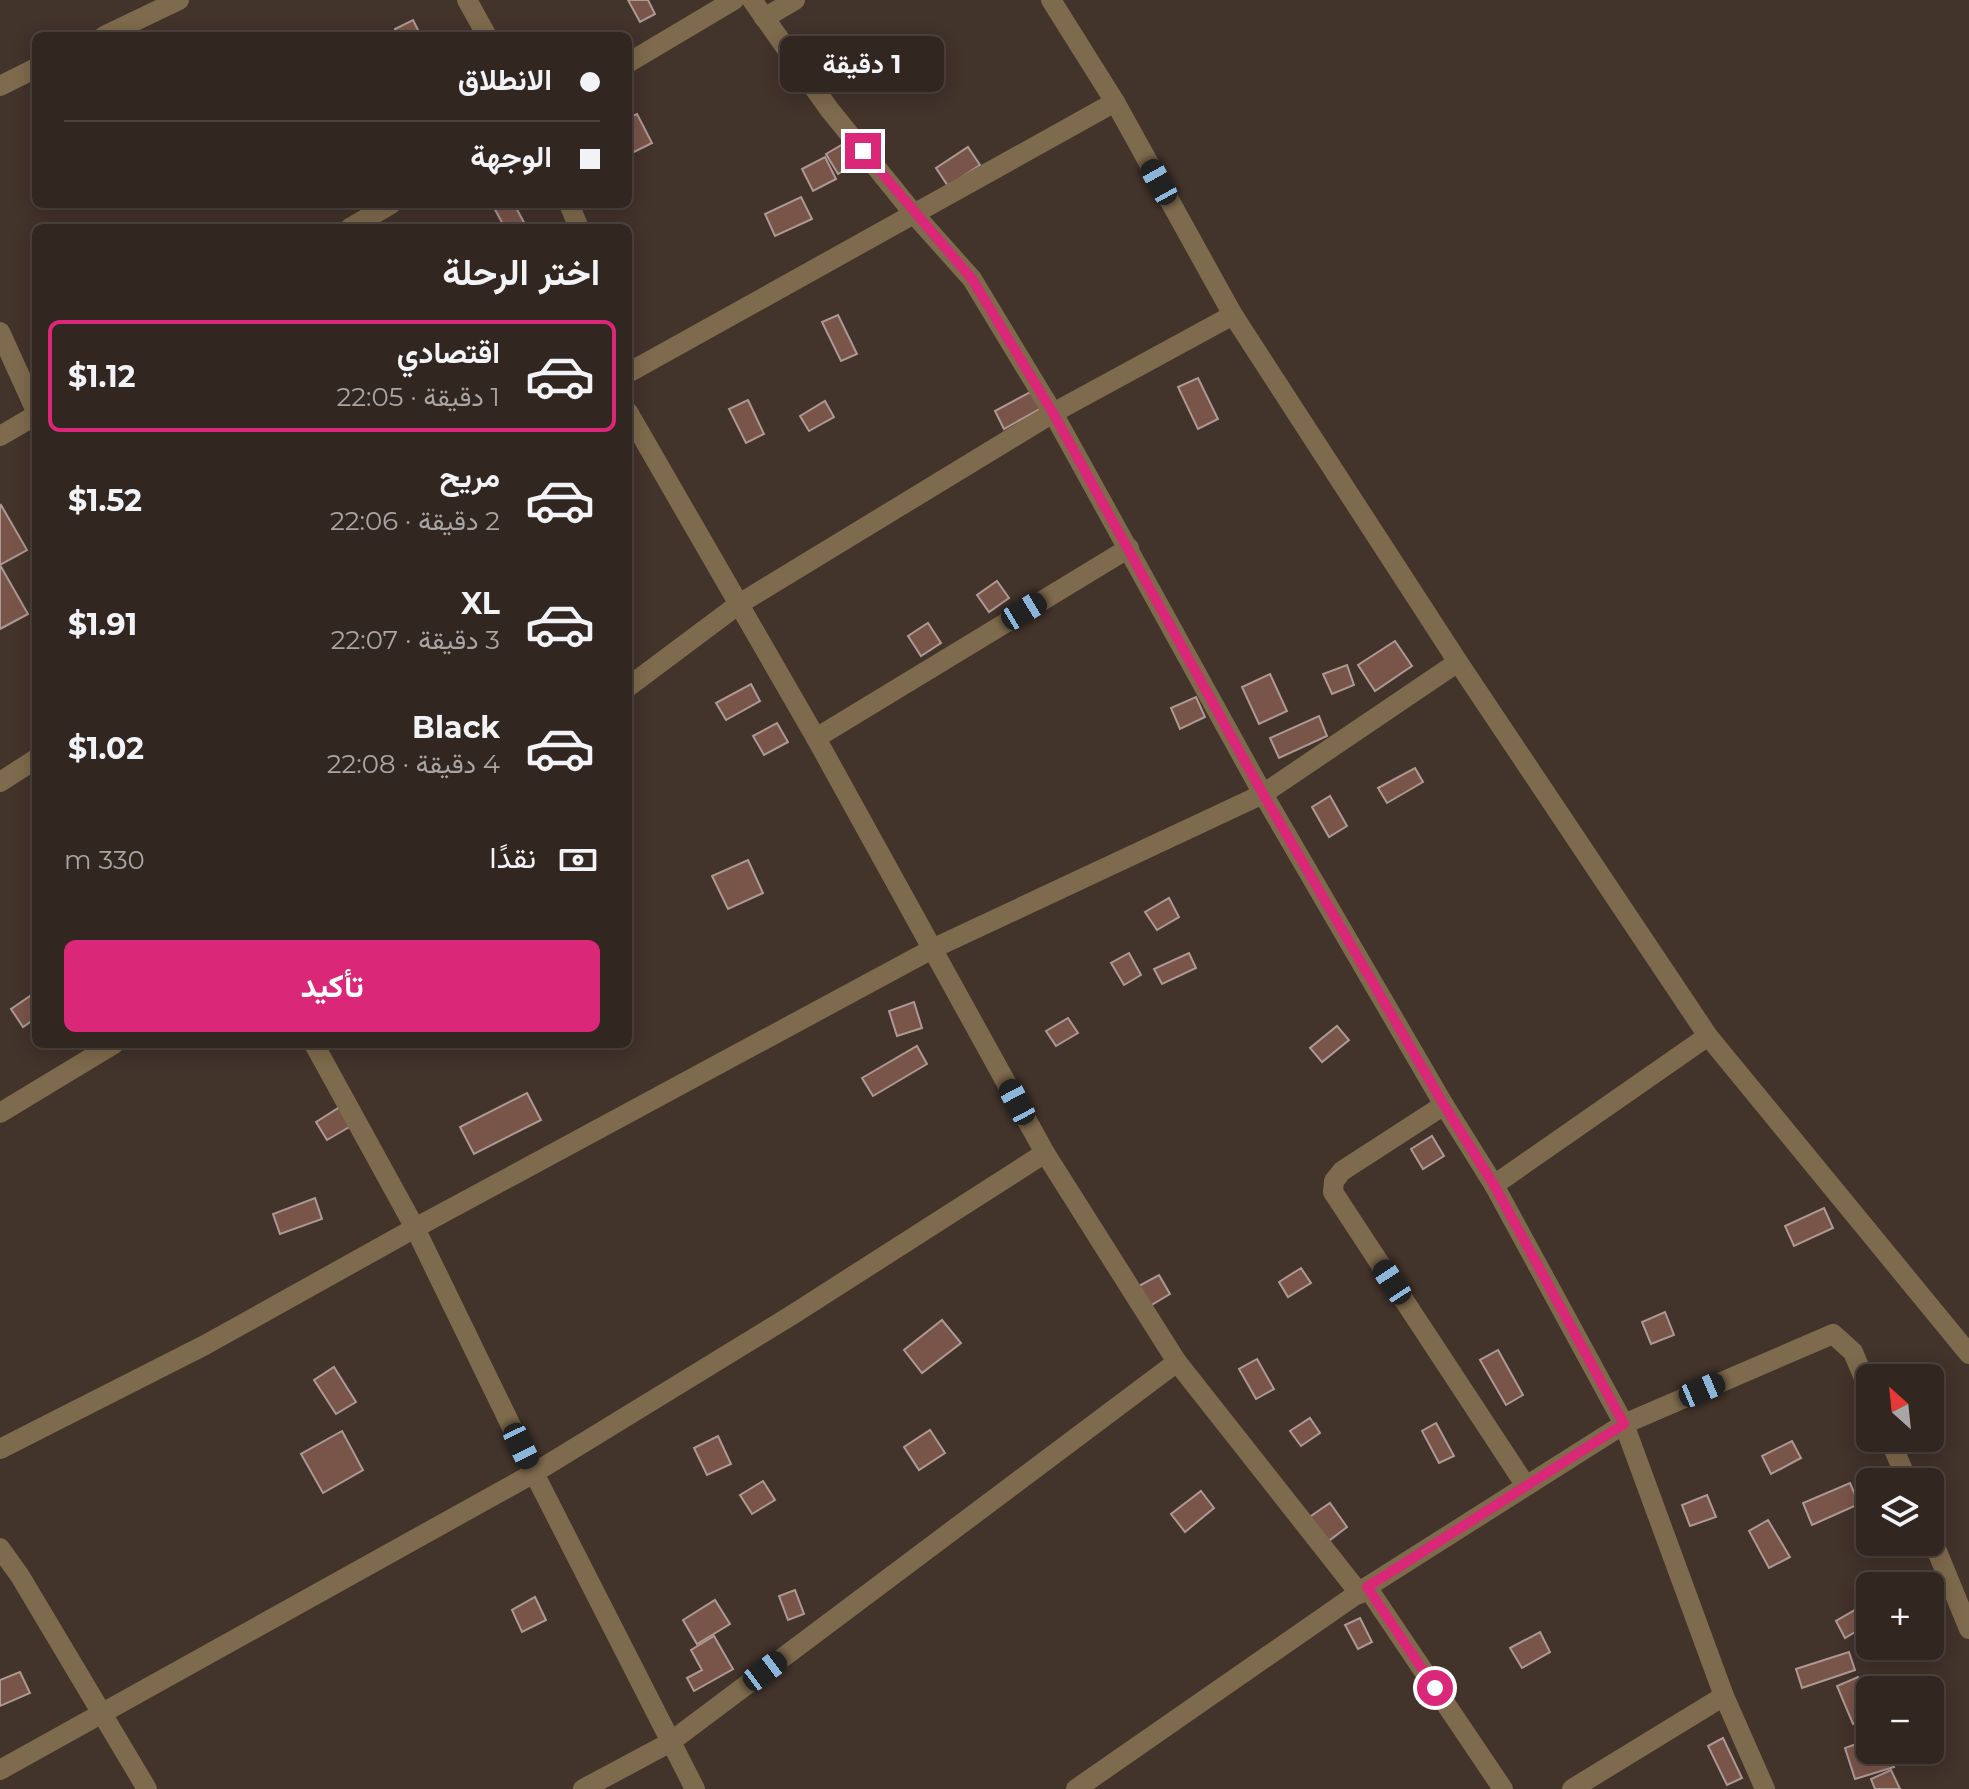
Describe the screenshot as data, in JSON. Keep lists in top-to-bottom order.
{
  "north": "top left",
  "page": {
    "banner": ["الانطلاق", "الوجهة"],
    "bubble": "1 دقيقة",
    "heading": "اختر الرحلة",
    "list": [
      {
        "name": "اقتصادي",
        "note": "1 دقيقة · 22:05",
        "value": "$1.12"
      },
      {
        "name": "مريح",
        "note": "2 دقيقة · 22:06",
        "value": "$1.52"
      },
      {
        "name": "XL",
        "note": "3 دقيقة · 22:07",
        "value": "$1.91"
      },
      {
        "name": "Black",
        "note": "4 دقيقة · 22:08",
        "value": "$1.02"
      }
    ],
    "pay": ["نقدًا", "330 m"],
    "buttons": "تأكيد",
    "map_buttons": ["+", "−"]
  }
}
